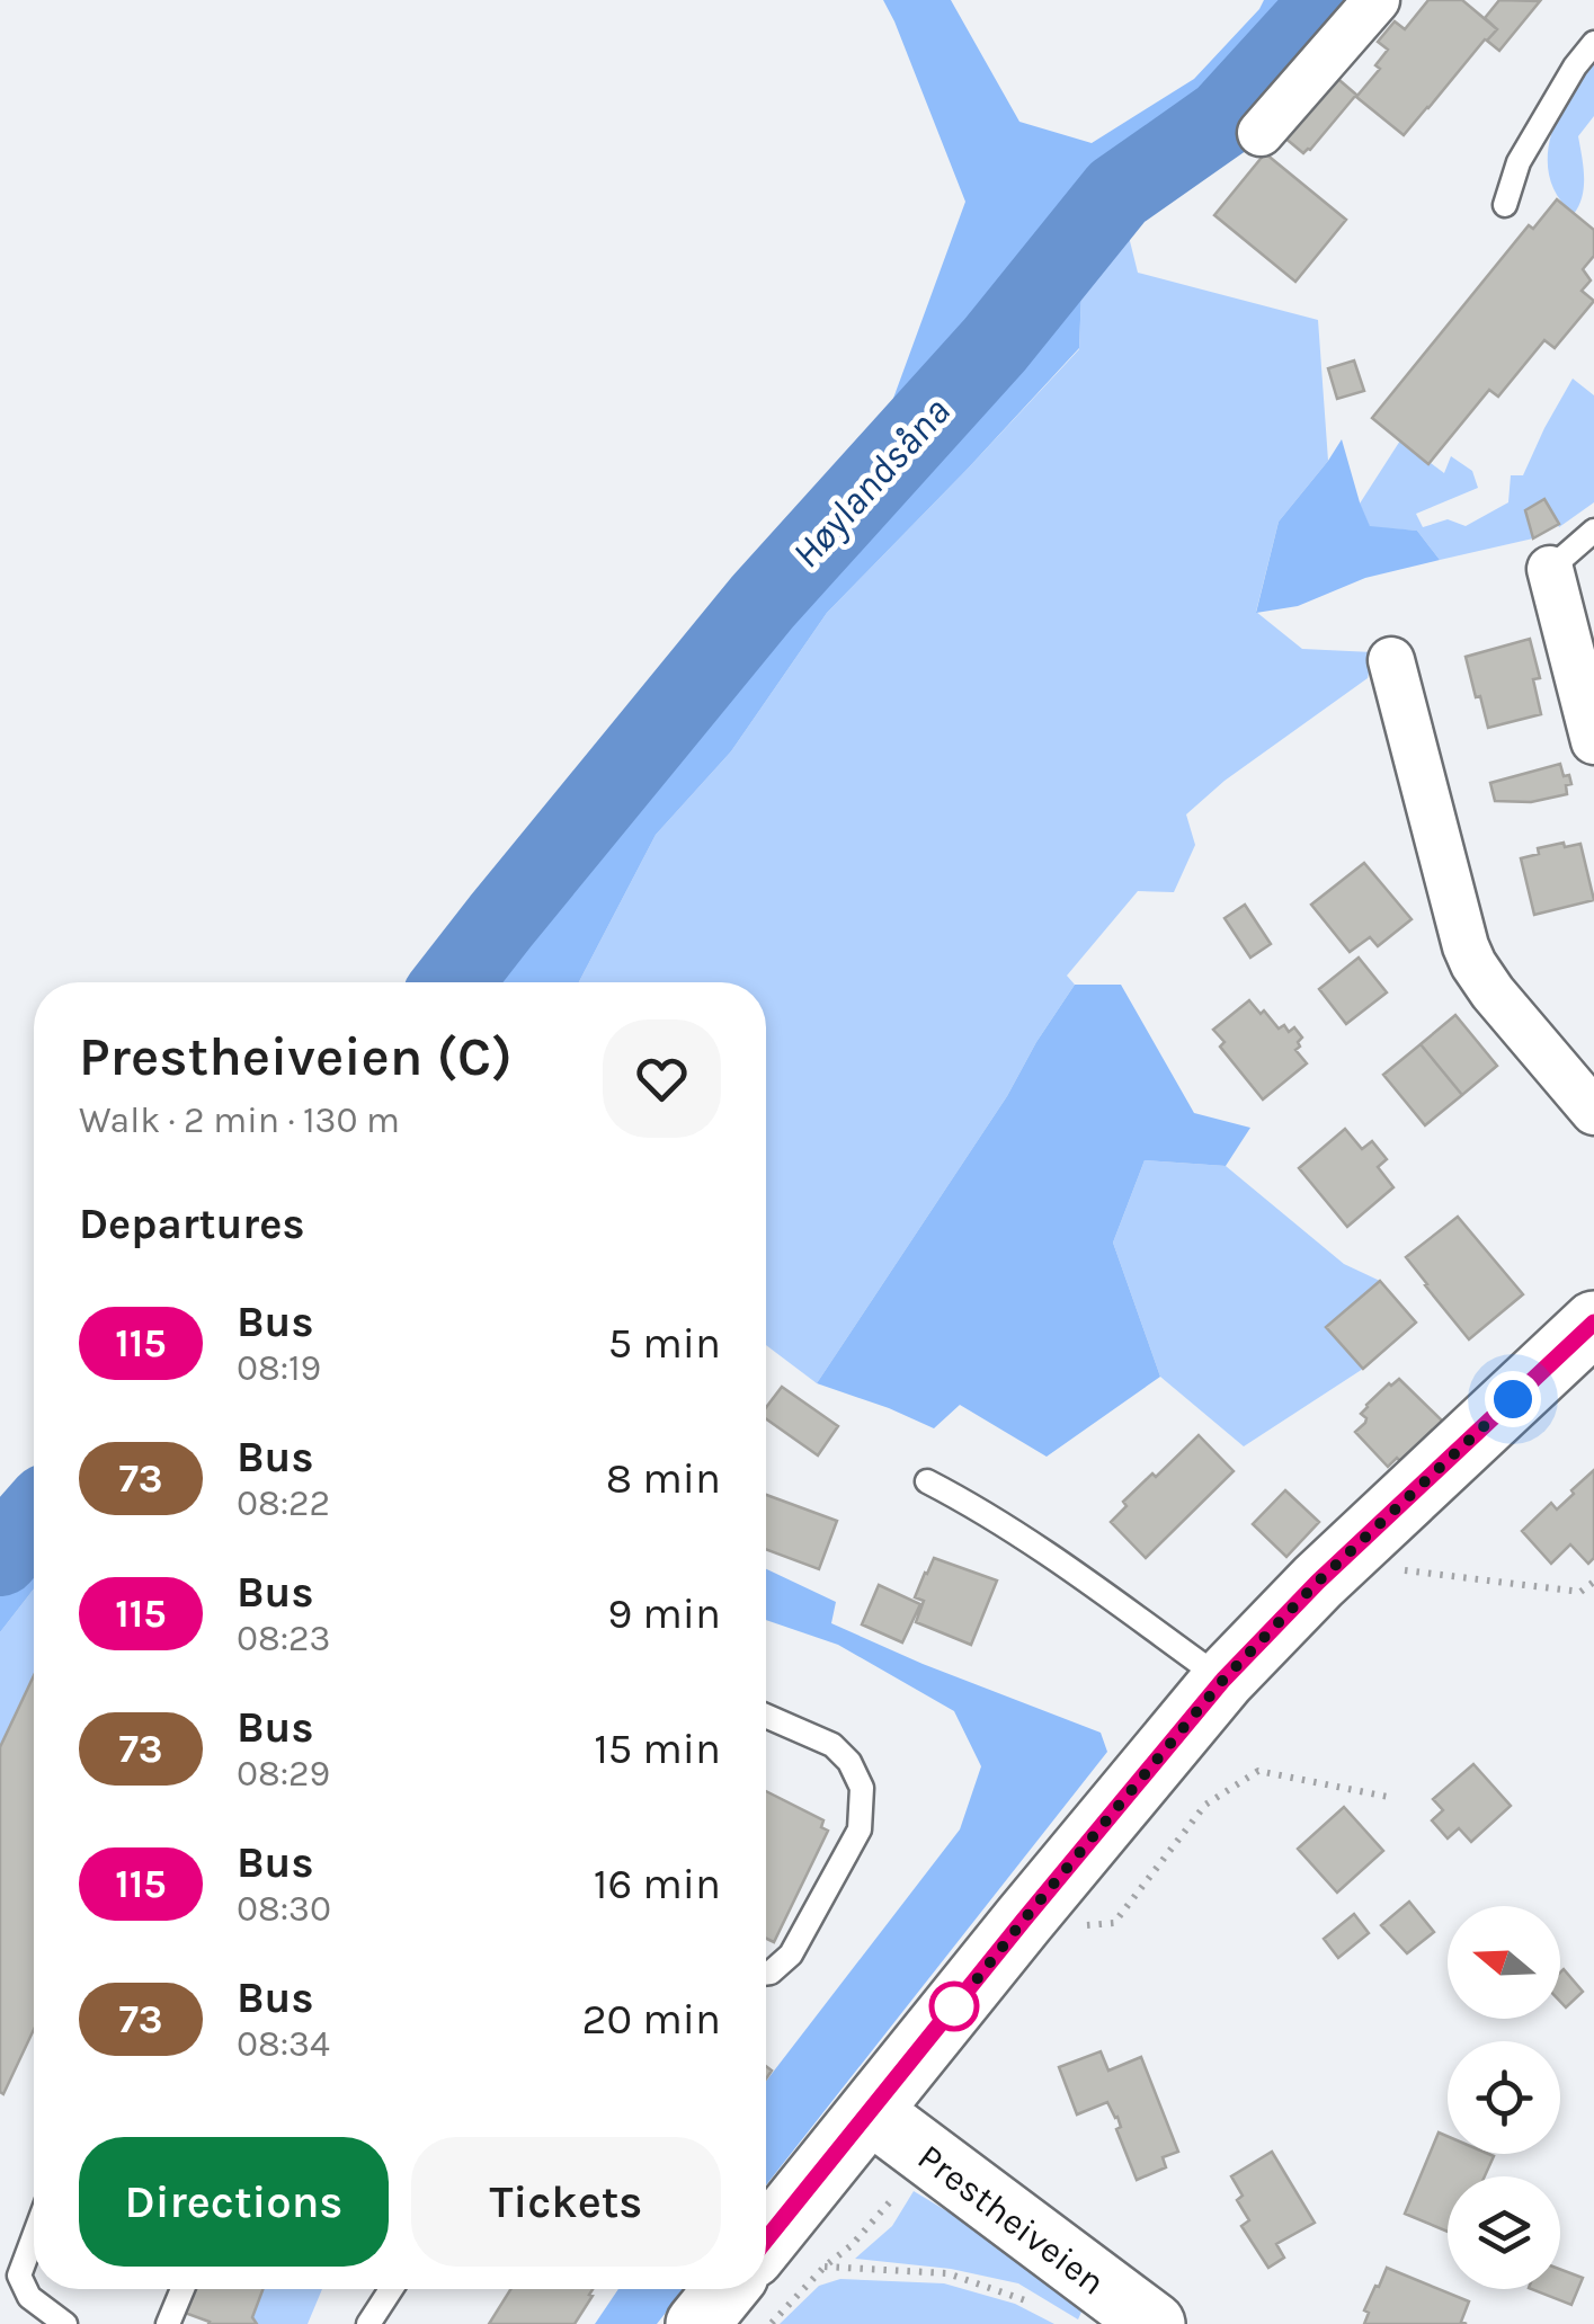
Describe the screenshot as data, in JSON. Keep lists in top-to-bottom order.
{
  "streets": {
    "main road": ["Prestheiveien"]
  },
  "water": ["Høylandsåna"],
  "lines": ["bus line 115"],
  "north": "left",
  "page": {
    "heading": [
      ["Prestheiveien (C)", "Walk · 2 min · 130 m"],
      "Departures"
    ],
    "list": [
      {
        "mark": "115",
        "name": "Bus",
        "note": "08:19",
        "value": "5 min"
      },
      {
        "mark": "73",
        "name": "Bus",
        "note": "08:22",
        "value": "8 min"
      },
      {
        "mark": "115",
        "name": "Bus",
        "note": "08:23",
        "value": "9 min"
      },
      {
        "mark": "73",
        "name": "Bus",
        "note": "08:29",
        "value": "15 min"
      },
      {
        "mark": "115",
        "name": "Bus",
        "note": "08:30",
        "value": "16 min"
      },
      {
        "mark": "73",
        "name": "Bus",
        "note": "08:34",
        "value": "20 min"
      }
    ],
    "buttons": ["Directions", "Tickets"]
  }
}
